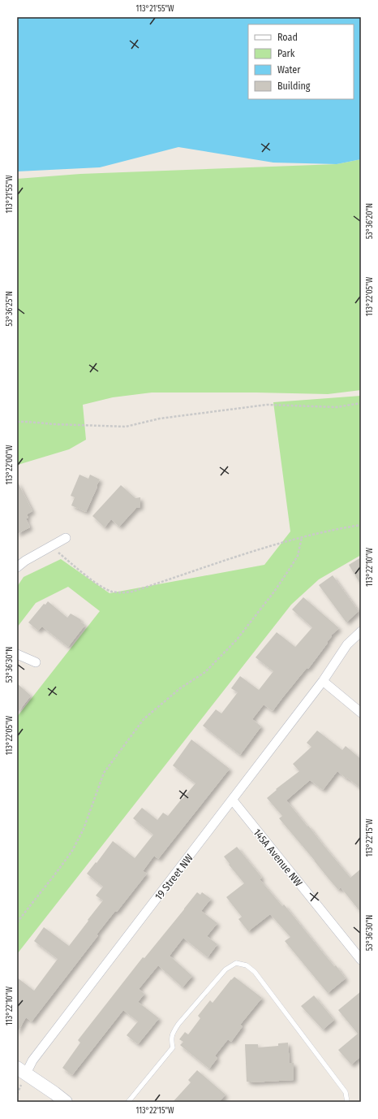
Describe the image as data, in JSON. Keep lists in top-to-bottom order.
{
  "streets": {
    "street": ["145A Avenue NW", "19 Street NW"]
  },
  "crossings": [
    ["145A Avenue NW", "19 Street NW"]
  ],
  "legend": [
    "Road",
    "Park",
    "Water",
    "Building"
  ],
  "coordinates": [
    "113°21'55\"W",
    "53°36'20\"N",
    "113°22'05\"W",
    "53°36'25\"N",
    "113°22'00\"W",
    "113°22'10\"W",
    "53°36'30\"N",
    "113°22'15\"W"
  ]
}
